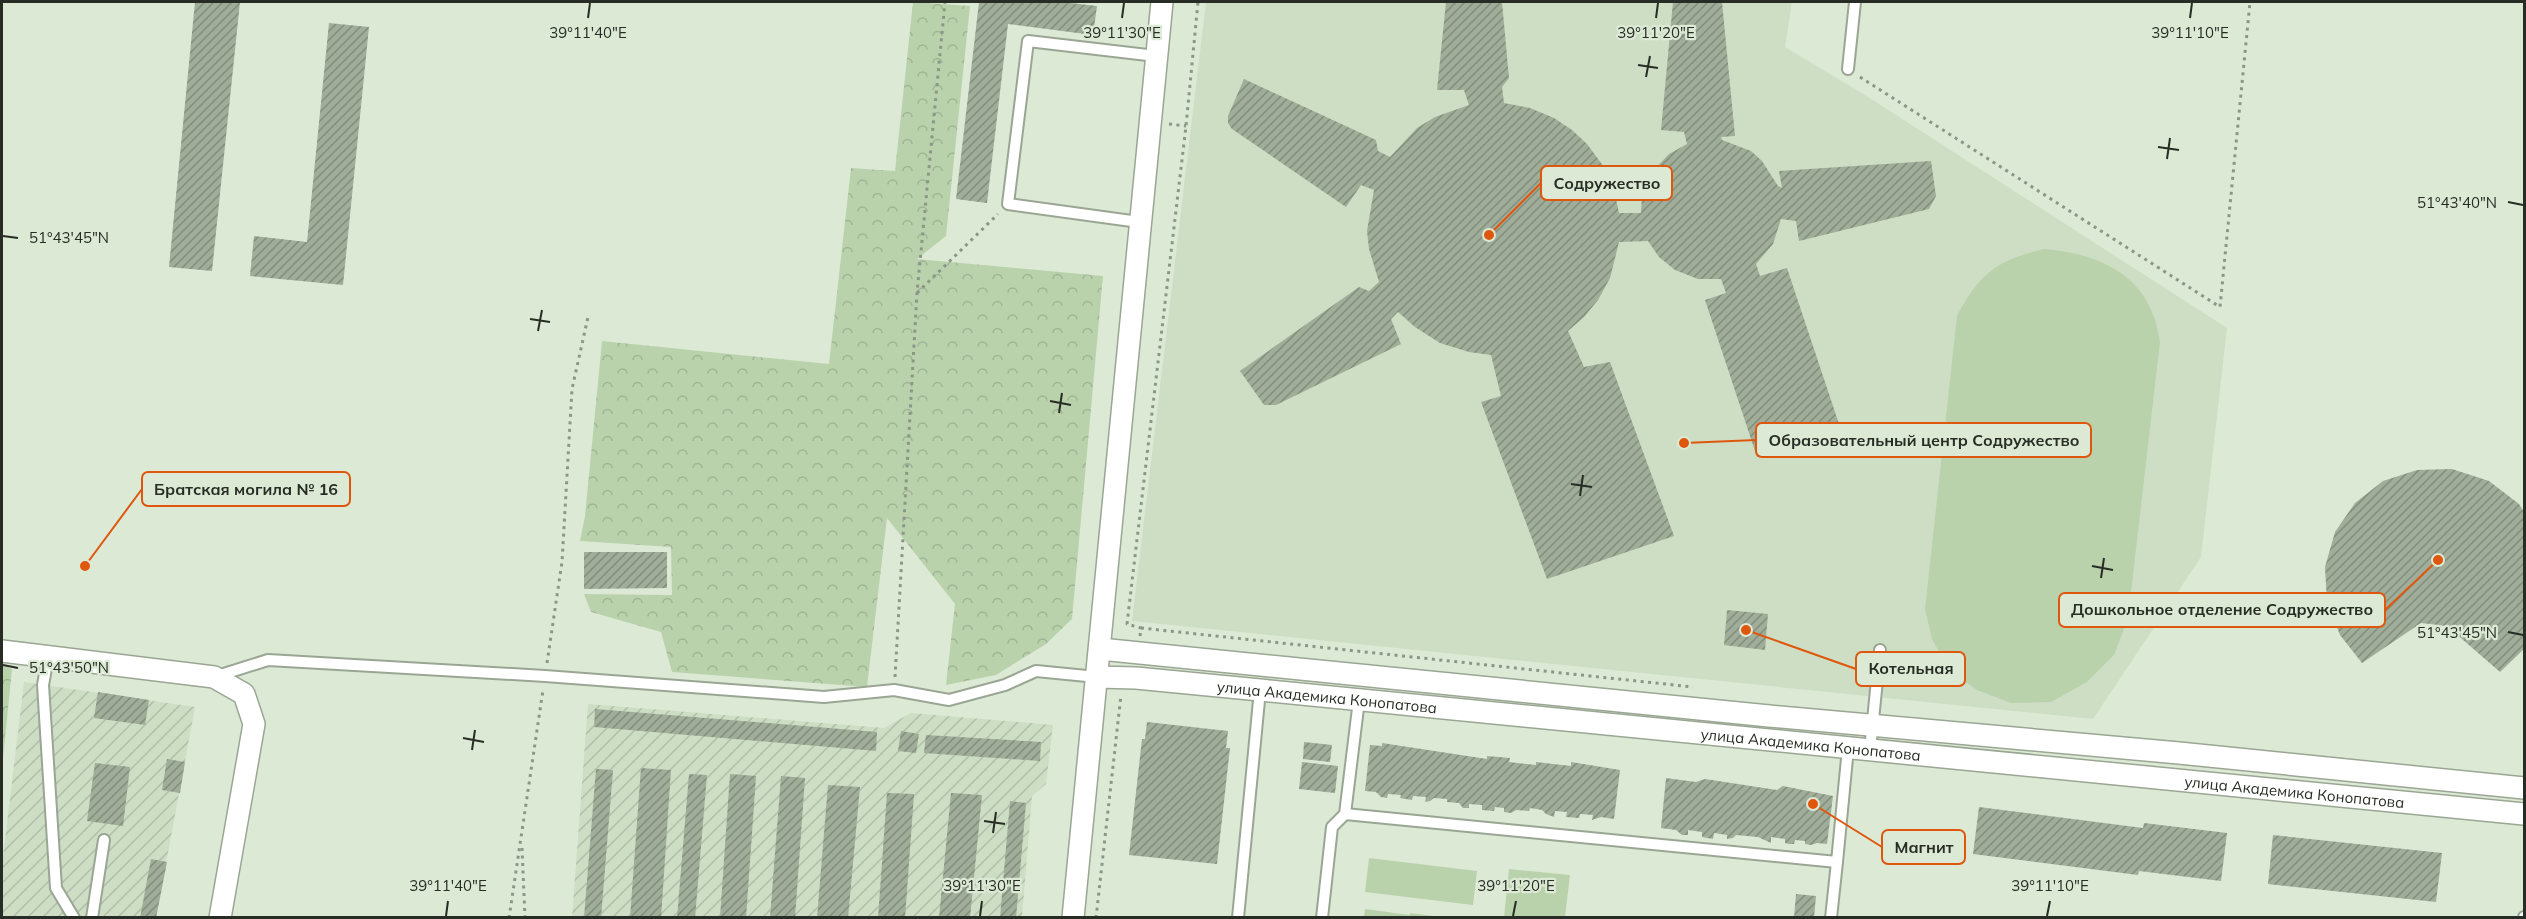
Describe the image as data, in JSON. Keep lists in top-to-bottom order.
{
  "streets": {
    "street": ["улица Академика Конопатова"]
  },
  "places": [
    "Содружество",
    "Образовательный центр Содружество",
    "Дошкольное отделение Содружество",
    "Братская могила № 16",
    "Котельная",
    "Магнит"
  ],
  "coordinates": [
    "39°11'40\"E",
    "39°11'30\"E",
    "39°11'20\"E",
    "39°11'10\"E",
    "51°43'40\"N",
    "51°43'45\"N",
    "51°43'50\"N"
  ]
}
